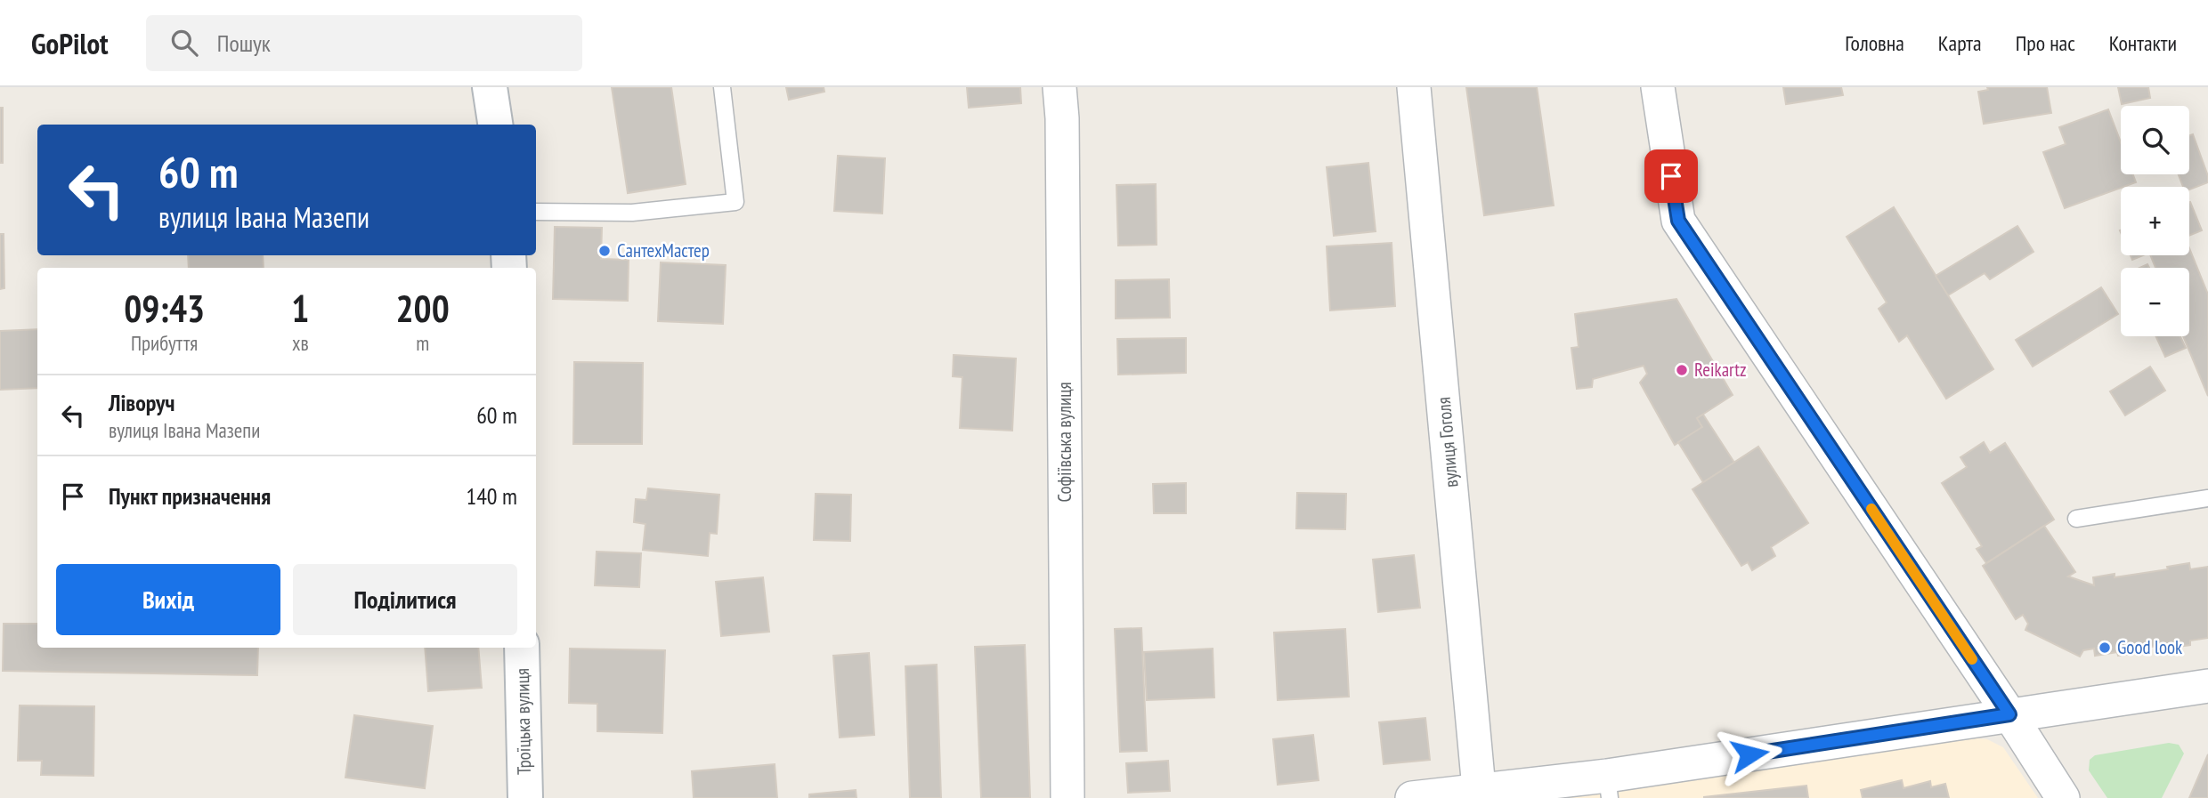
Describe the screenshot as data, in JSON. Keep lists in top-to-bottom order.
{
  "streets": {
    "main road": ["Троїцька вулиця"],
    "street": ["Софіївська вулиця", "вулиця Гоголя"]
  },
  "places": ["СантехМастер", "Reikartz", "Good look"],
  "page": {
    "header": "GoPilot",
    "search": "Пошук",
    "nav": [
      "Головна",
      "Карта",
      "Про нас",
      "Контакти"
    ],
    "map_buttons": ["+", "−"],
    "turn": ["60 m", "вулиця Івана Мазепи"],
    "eta": [
      "09:43",
      "Прибуття",
      "1",
      "хв",
      "200",
      "m"
    ],
    "list": [
      {
        "name": "Ліворуч",
        "note": "вулиця Івана Мазепи",
        "value": "60 m"
      },
      {
        "name": "Пункт призначення",
        "value": "140 m"
      }
    ],
    "buttons": ["Вихід", "Поділитися"]
  }
}
